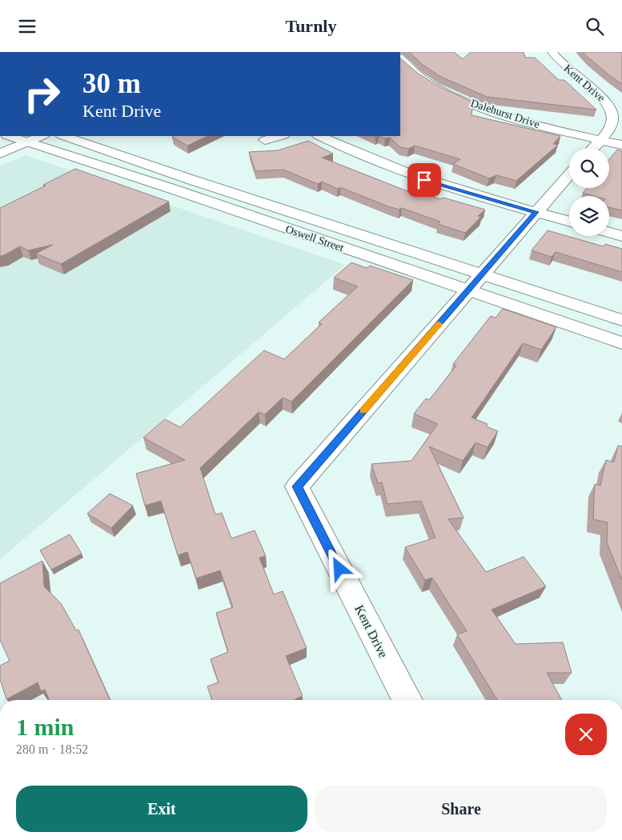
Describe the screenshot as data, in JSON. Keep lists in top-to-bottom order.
{
  "streets": {
    "street": ["Kent Drive", "Dalehurst Drive", "Oswell Street"]
  },
  "crossings": [
    ["Kent Drive", "Dalehurst Drive"],
    ["Kent Drive", "Oswell Street"]
  ],
  "page": {
    "header": "Turnly",
    "turn": ["30 m", "Kent Drive"],
    "heading": ["1 min", "280 m · 18:52"],
    "buttons": ["Exit", "Share"]
  }
}
